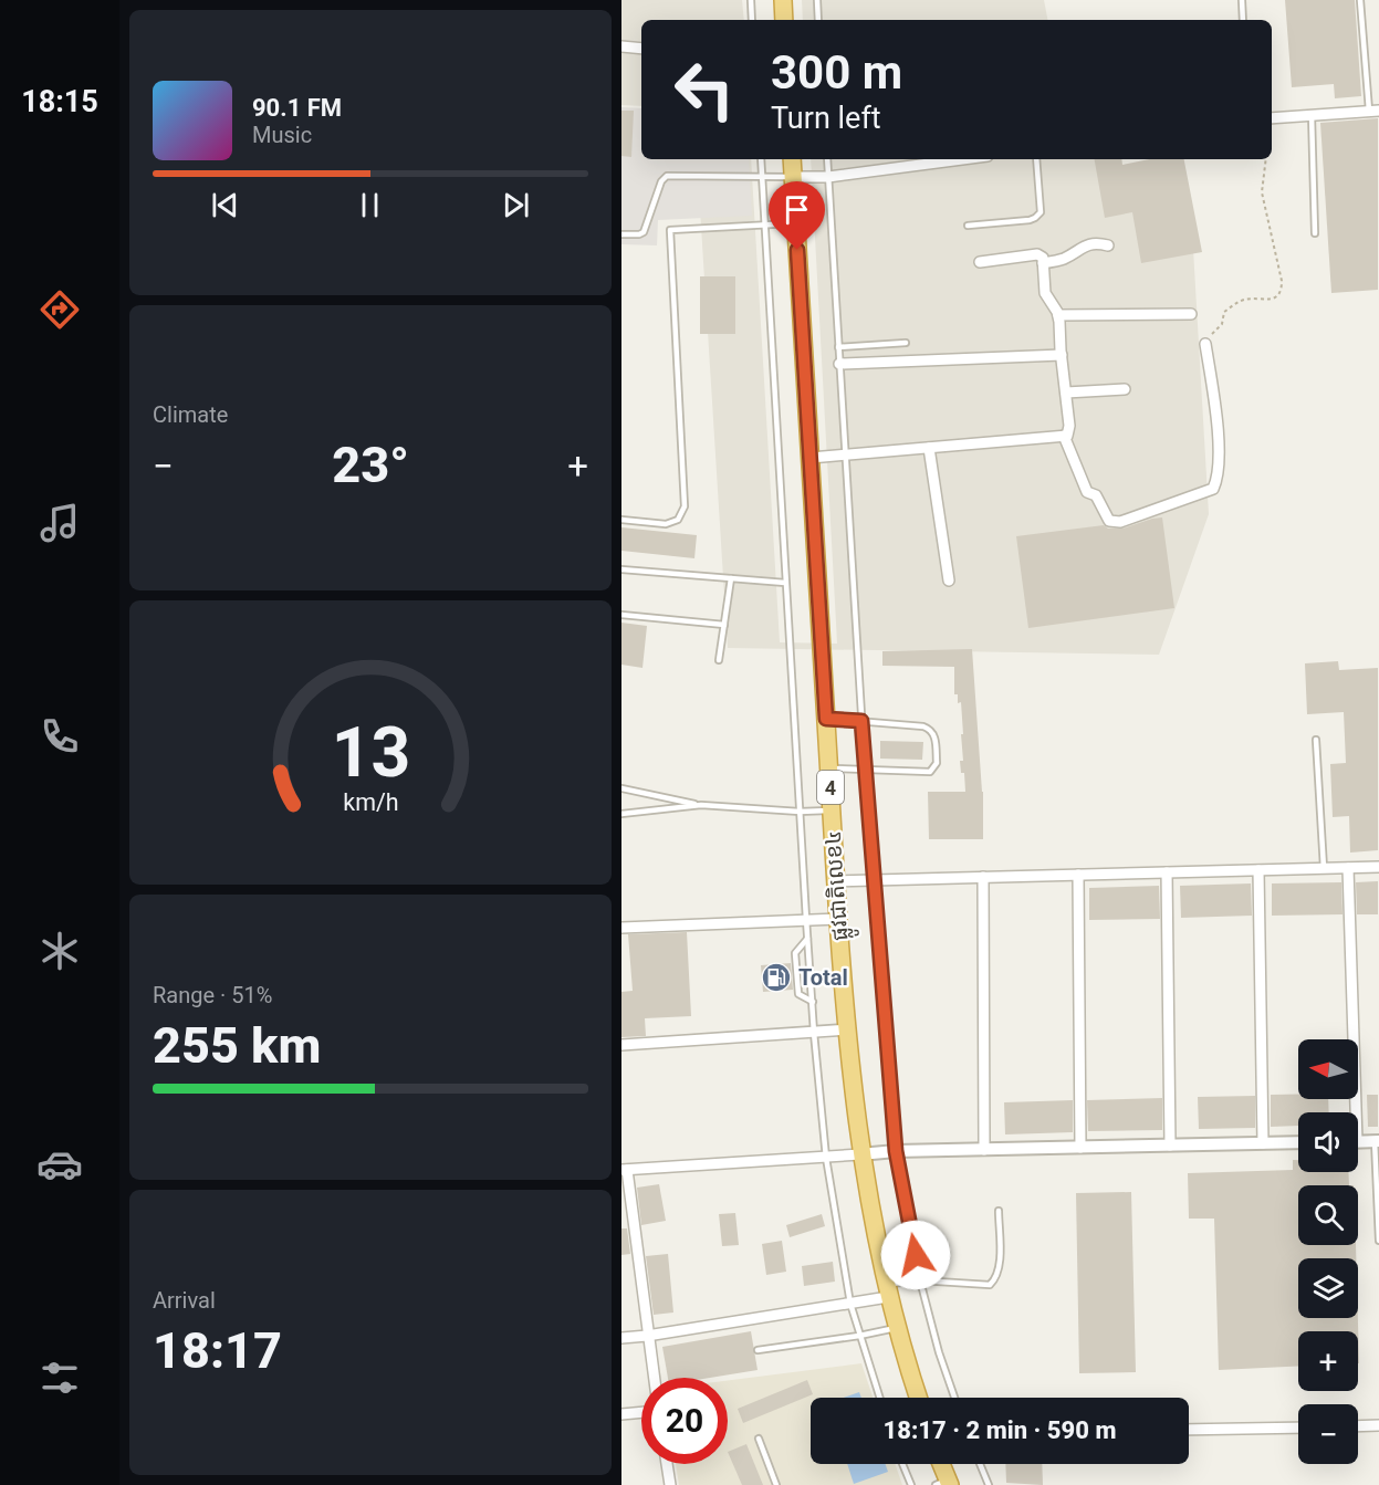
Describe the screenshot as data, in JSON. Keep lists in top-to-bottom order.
{
  "streets": {
    "highway": ["4", "ផ្លូវជាតិលេខ៤"]
  },
  "places": {
    "fuel station": ["Total"]
  },
  "north": "left",
  "page": {
    "tabs": "18:15",
    "turn": ["300 m", "Turn left"],
    "song": ["90.1 FM", "Music"],
    "tile": [
      "Climate",
      ["Range · 51%", "255 km"],
      ["Arrival", "18:17"]
    ],
    "heat": ["−", "23°", "+"],
    "map_buttons": ["+", "−"],
    "limit": "20",
    "trip": "18:17 · 2 min · 590 m",
    "gauge": ["13", "km/h"]
  }
}
